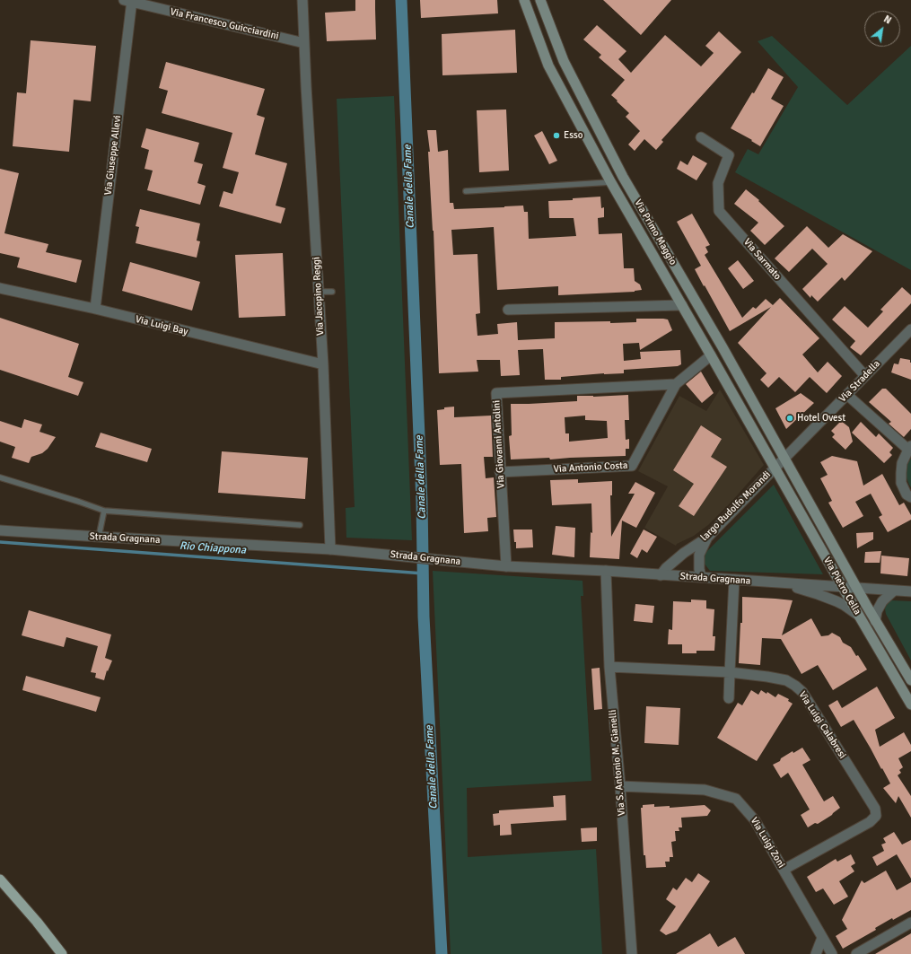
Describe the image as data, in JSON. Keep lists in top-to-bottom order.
{
  "streets": {
    "main road": ["Via Primo Maggio", "Via Pietro Cella"],
    "street": [
      "Via Francesco Guicciardini",
      "Via Giuseppe Allevi",
      "Via Sarmato",
      "Via Jacopino Reggi",
      "Via Luigi Bay",
      "Via Stradella",
      "Via Giovanni Antolini",
      "Via Antonio Costa",
      "largo Rudolfo Morandi",
      "Strada Gragnana",
      "Via Luigi Calabresi",
      "Via S. Antonio M. Gianelli",
      "Via Luigi Zoni"
    ]
  },
  "crossings": [
    ["Via Francesco Guicciardini", "Via Giuseppe Allevi"],
    ["Via Francesco Guicciardini", "Via Jacopino Reggi"],
    ["Via Giuseppe Allevi", "Via Luigi Bay"],
    ["Via Primo Maggio", "Via Stradella"],
    ["Via Primo Maggio", "largo Rudolfo Morandi"],
    ["Via Primo Maggio", "Via Pietro Cella"],
    ["Via Sarmato", "Via Stradella"],
    ["Via Jacopino Reggi", "Via Luigi Bay"],
    ["Via Jacopino Reggi", "Strada Gragnana"],
    ["Via Stradella", "largo Rudolfo Morandi"],
    ["Via Stradella", "Via Pietro Cella"],
    ["Via Giovanni Antolini", "Via Antonio Costa"],
    ["Via Giovanni Antolini", "Strada Gragnana"],
    ["largo Rudolfo Morandi", "Strada Gragnana"],
    ["largo Rudolfo Morandi", "Via Pietro Cella"],
    ["Strada Gragnana", "Via Pietro Cella"],
    ["Strada Gragnana", "Via S. Antonio M. Gianelli"],
    ["Via Luigi Calabresi", "Via S. Antonio M. Gianelli"],
    ["Via Luigi Calabresi", "Via Luigi Zoni"],
    ["Via S. Antonio M. Gianelli", "Via Luigi Zoni"]
  ],
  "water": ["Canale della Fame", "Rio Chiappona"],
  "places": ["Esso", "Hotel Ovest"],
  "north": "top right"
}
